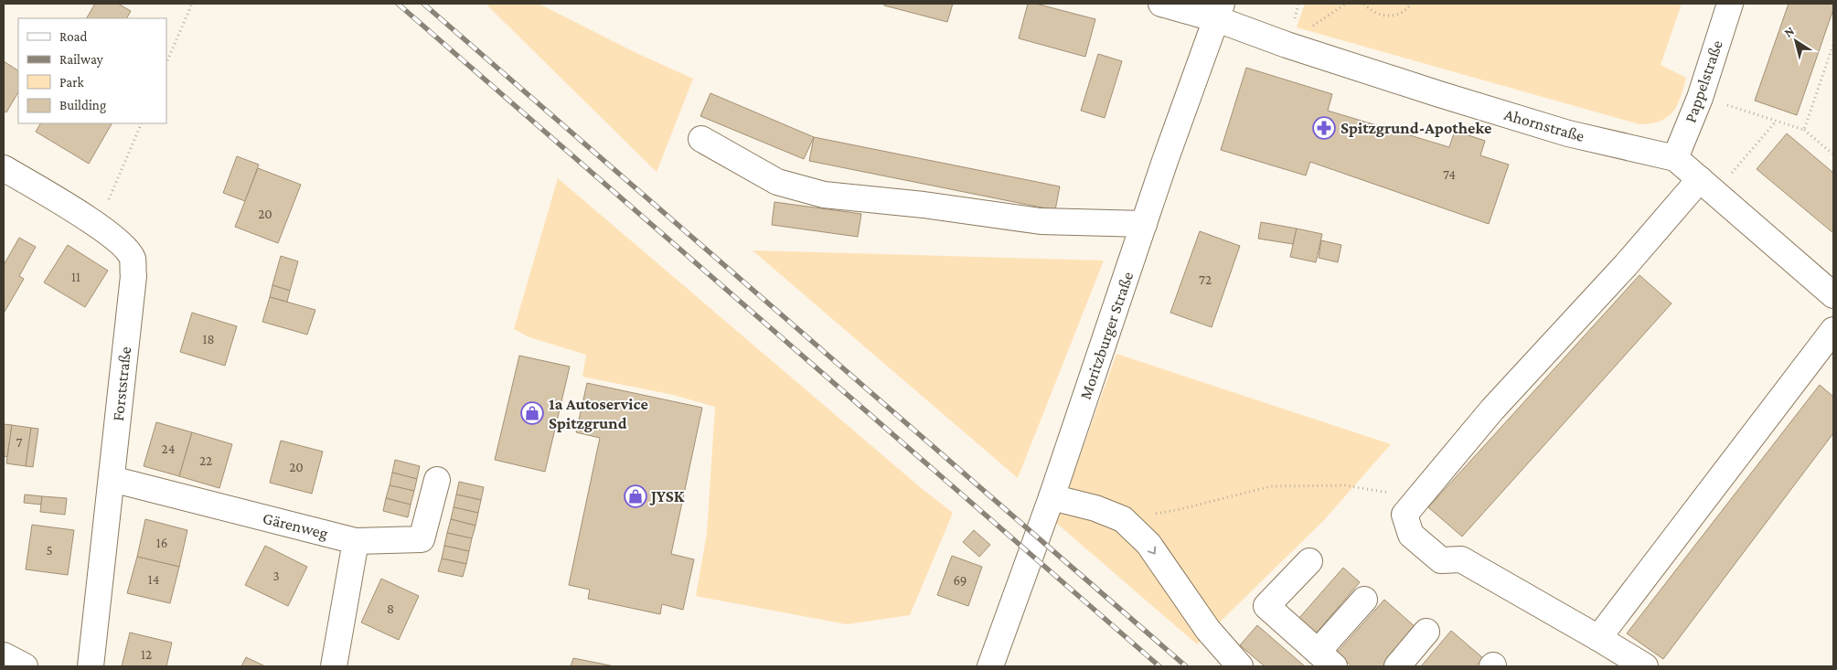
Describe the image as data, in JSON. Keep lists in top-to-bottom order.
{
  "streets": {
    "street": [
      "Pappelstraße",
      "Ahornstraße",
      "Moritzburger Straße",
      "Forststraße",
      "Gärenweg"
    ]
  },
  "crossings": [
    ["Pappelstraße", "Ahornstraße"],
    ["Ahornstraße", "Moritzburger Straße"],
    ["Forststraße", "Gärenweg"]
  ],
  "places": {
    "pharmacy": ["Spitzgrund-Apotheke"],
    "shop": ["1a Autoservice Spitzgrund", "JYSK"]
  },
  "house_numbers": [
    "74",
    "20",
    "11",
    "72",
    "18",
    "7",
    "24",
    "22",
    "20",
    "16",
    "5",
    "3",
    "14",
    "69",
    "8",
    "12"
  ],
  "legend": [
    "Road",
    "Railway",
    "Park",
    "Building"
  ],
  "north": "top left"
}
